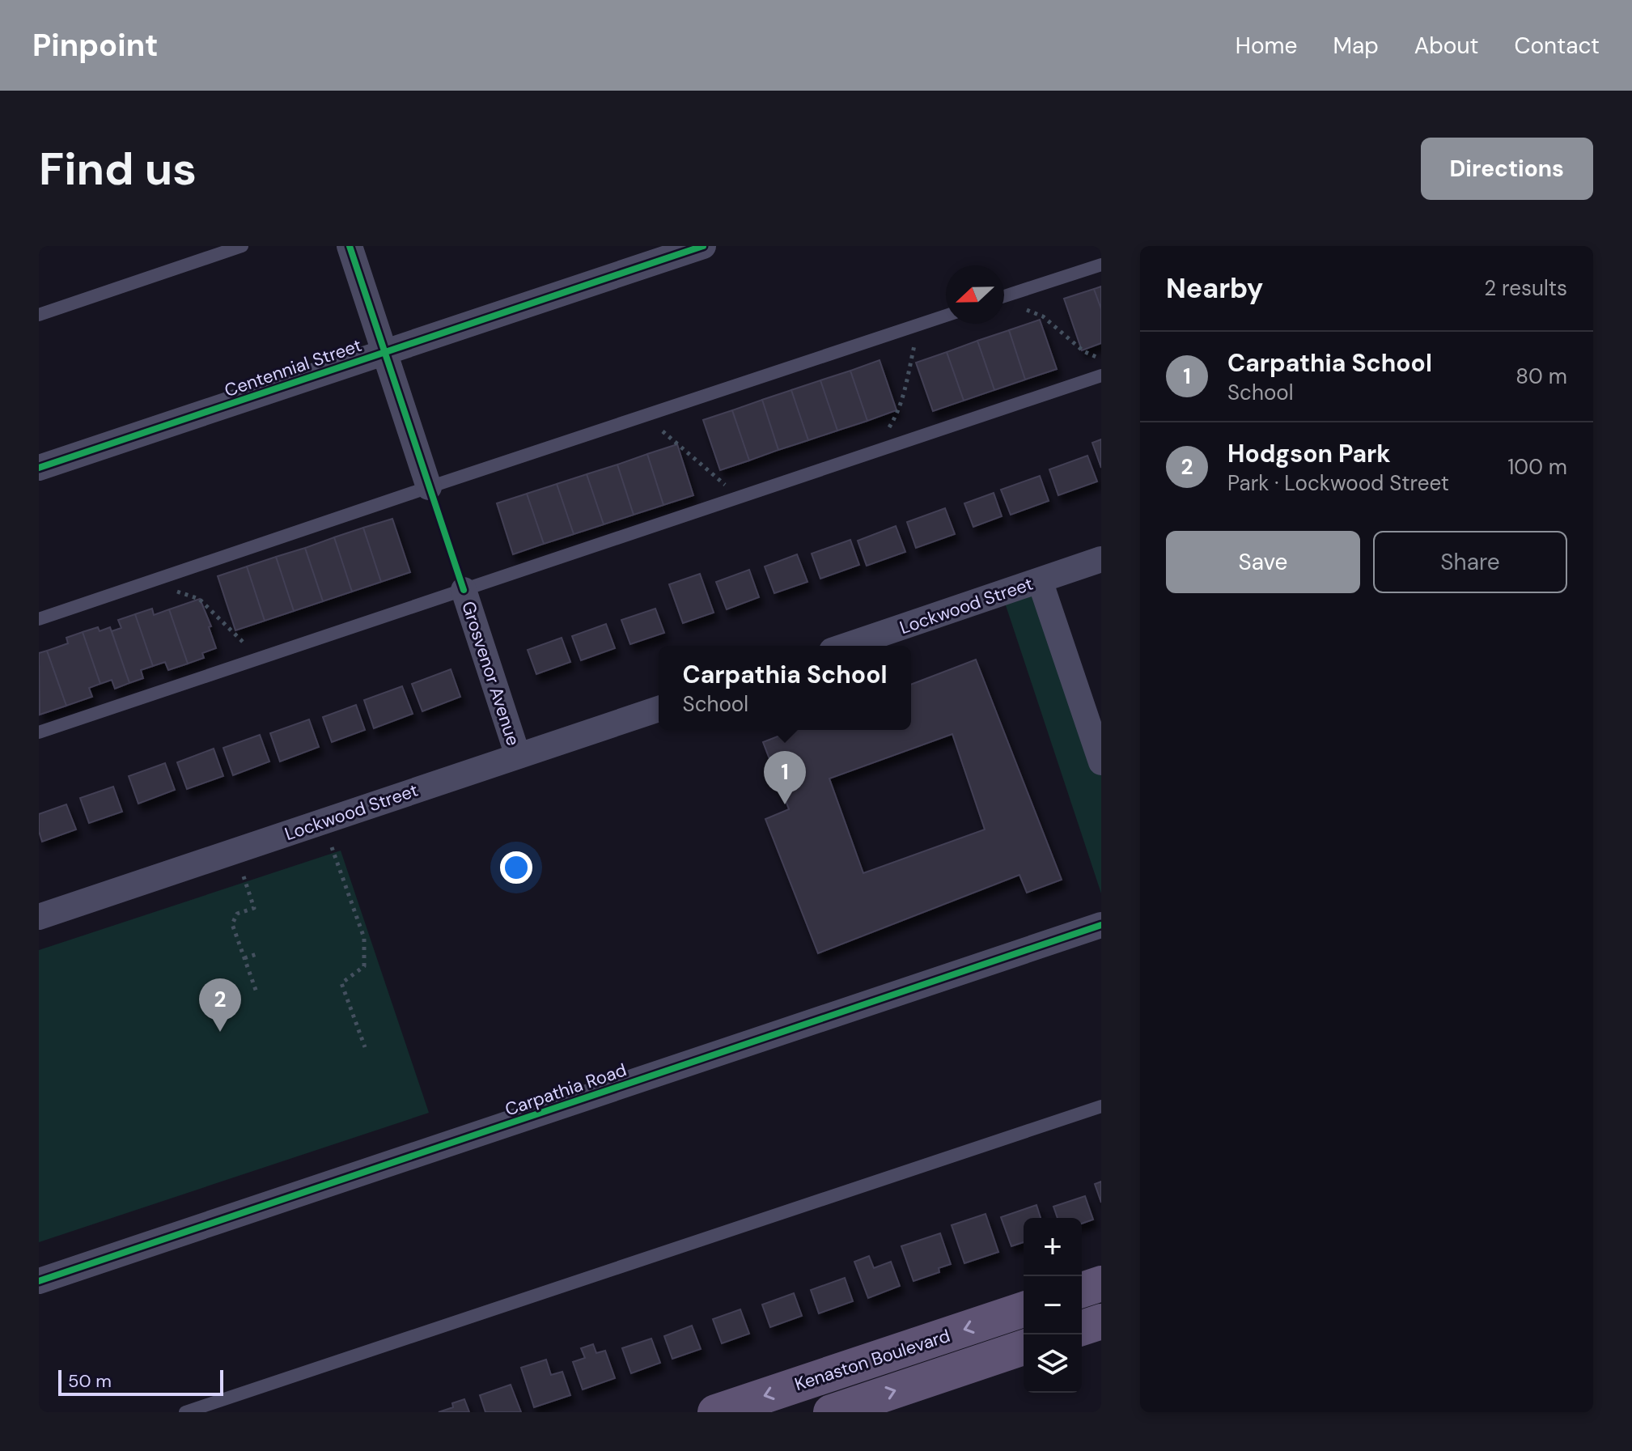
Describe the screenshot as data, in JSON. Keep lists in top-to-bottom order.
{
  "streets": {
    "main road": ["Kenaston Boulevard"],
    "street": [
      "Centennial Street",
      "Lockwood Street",
      "Grosvenor Avenue",
      "Carpathia Road"
    ]
  },
  "crossings": [
    ["Lockwood Street", "Grosvenor Avenue"]
  ],
  "scale_bar": "50 m",
  "north": "left",
  "page": {
    "header": "Pinpoint",
    "nav": [
      "Home",
      "Map",
      "About",
      "Contact"
    ],
    "buttons": [
      "Directions",
      ["Save", "Share"]
    ],
    "title": "Find us",
    "heading": ["Nearby", "2 results"],
    "list": [
      {
        "mark": "1",
        "name": "Carpathia School",
        "note": "School",
        "value": "80 m"
      },
      {
        "mark": "2",
        "name": "Hodgson Park",
        "note": "Park · Lockwood Street",
        "value": "100 m"
      }
    ],
    "popup": ["Carpathia School", "School"],
    "pins": ["1", "2"],
    "map_buttons": ["+", "−"],
    "scale": "50 m"
  }
}
